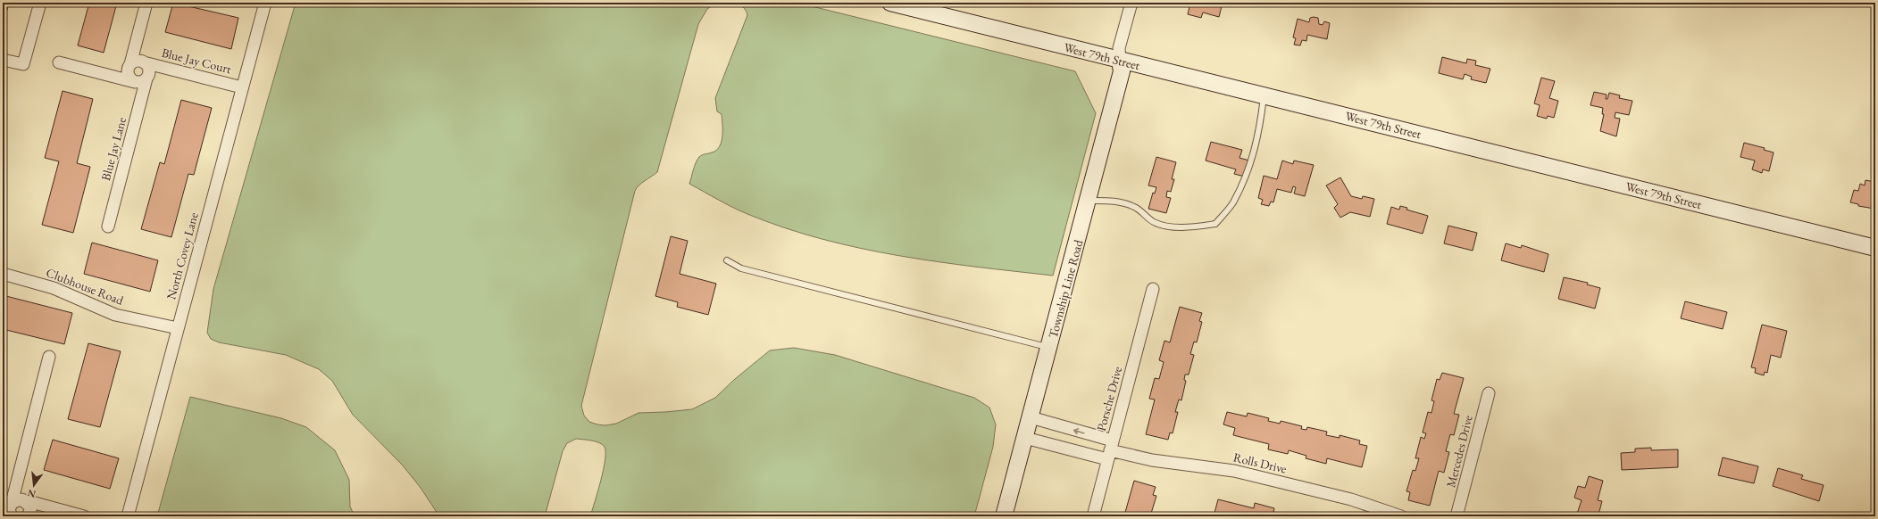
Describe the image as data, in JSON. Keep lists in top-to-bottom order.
{
  "streets": {
    "main road": ["West 79th Street", "Township Line Road"],
    "street": [
      "Blue Jay Court",
      "Blue Jay Lane",
      "North Covey Lane",
      "Clubhouse Road",
      "Porsche Drive",
      "Mercedes Drive",
      "Rolls Drive"
    ]
  },
  "crossings": [
    ["West 79th Street", "Township Line Road"],
    ["Blue Jay Court", "Blue Jay Lane"],
    ["Blue Jay Court", "North Covey Lane"],
    ["North Covey Lane", "Clubhouse Road"],
    ["Township Line Road", "Rolls Drive"],
    ["Porsche Drive", "Rolls Drive"]
  ],
  "north": "bottom"
}
